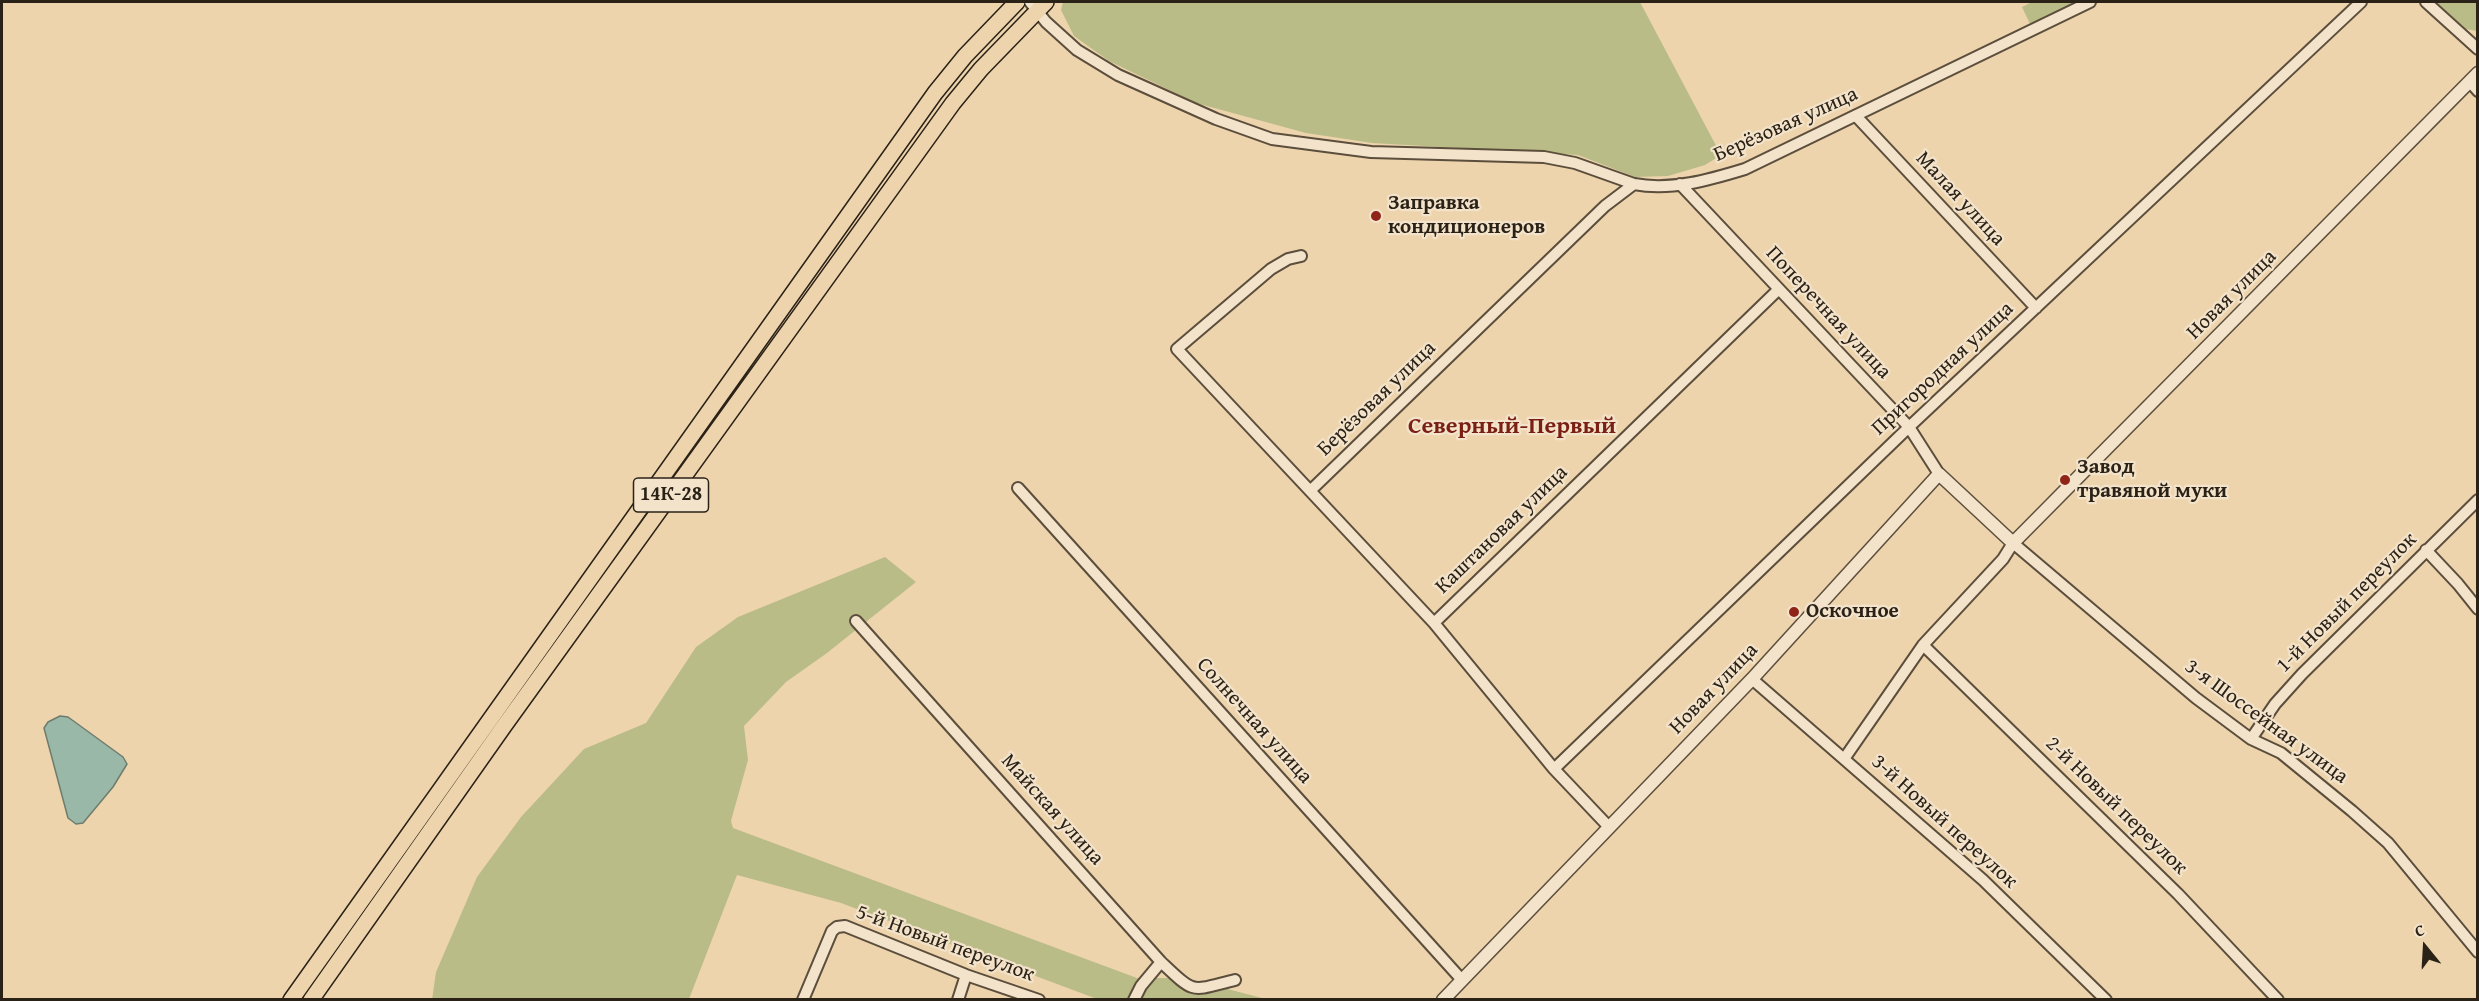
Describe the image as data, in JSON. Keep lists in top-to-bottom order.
{
  "streets": {
    "main road": ["14К-28"],
    "street": [
      "Берёзовая улица",
      "Малая улица",
      "Новая улица",
      "Поперечная улица",
      "Пригородная улица",
      "Каштановая улица",
      "1-й Новый переулок",
      "Солнечная улица",
      "3-я Шоссейная улица",
      "2-й Новый переулок",
      "Майская улица",
      "3-й Новый переулок",
      "5-й Новый переулок"
    ]
  },
  "crossings": [
    ["Берёзовая улица", "Малая улица"],
    ["Берёзовая улица", "Поперечная улица"],
    ["Берёзовая улица", "Каштановая улица"],
    ["Малая улица", "Пригородная улица"],
    ["Новая улица", "Поперечная улица"],
    ["Новая улица", "Каштановая улица"],
    ["Новая улица", "Солнечная улица"],
    ["Новая улица", "3-я Шоссейная улица"],
    ["Новая улица", "2-й Новый переулок"],
    ["Новая улица", "3-й Новый переулок"],
    ["Поперечная улица", "Пригородная улица"],
    ["Поперечная улица", "Каштановая улица"],
    ["Пригородная улица", "Каштановая улица"],
    ["1-й Новый переулок", "3-я Шоссейная улица"]
  ],
  "districts": ["Северный-Первый"],
  "places": ["Заправка кондиционеров", "Завод травяной муки", "Оскочное"],
  "north": "top"
}
